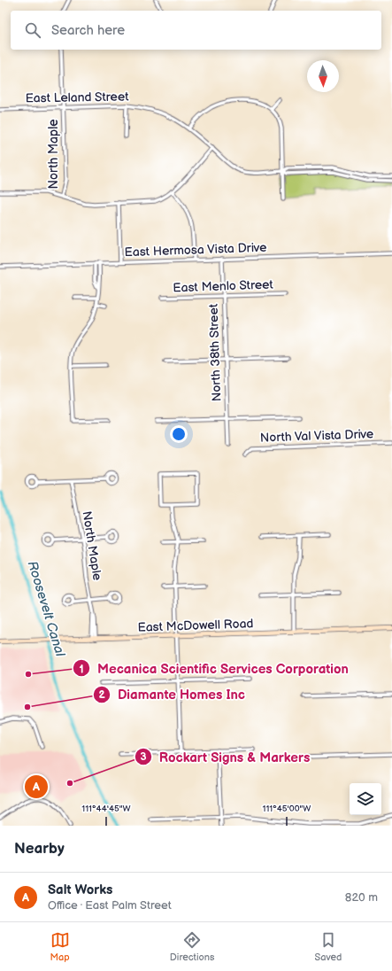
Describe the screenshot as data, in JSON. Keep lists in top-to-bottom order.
{
  "streets": {
    "main road": ["East McDowell Road"],
    "street": [
      "East Leland Street",
      "North Maple",
      "East Hermosa Vista Drive",
      "East Menlo Street",
      "North 38th Street",
      "North Val Vista Drive"
    ]
  },
  "crossings": [
    ["East Leland Street", "North Maple"],
    ["North Maple", "East McDowell Road"],
    ["East Hermosa Vista Drive", "North 38th Street"],
    ["East Menlo Street", "North 38th Street"]
  ],
  "water": ["Roosevelt Canal"],
  "places": ["Mecanica Scientific Services Corporation", "Diamante Homes Inc", "Rockart Signs & Markers"],
  "north": "bottom",
  "page": {
    "search": "Search here",
    "pins": "A",
    "heading": "Nearby",
    "list": [
      {
        "mark": "A",
        "name": "Salt Works",
        "note": "Office · East Palm Street",
        "value": "820 m"
      }
    ],
    "nav": ["Map", "Directions", "Saved"]
  },
  "coordinates": ["111°44'45\"W", "111°45'00\"W"]
}
